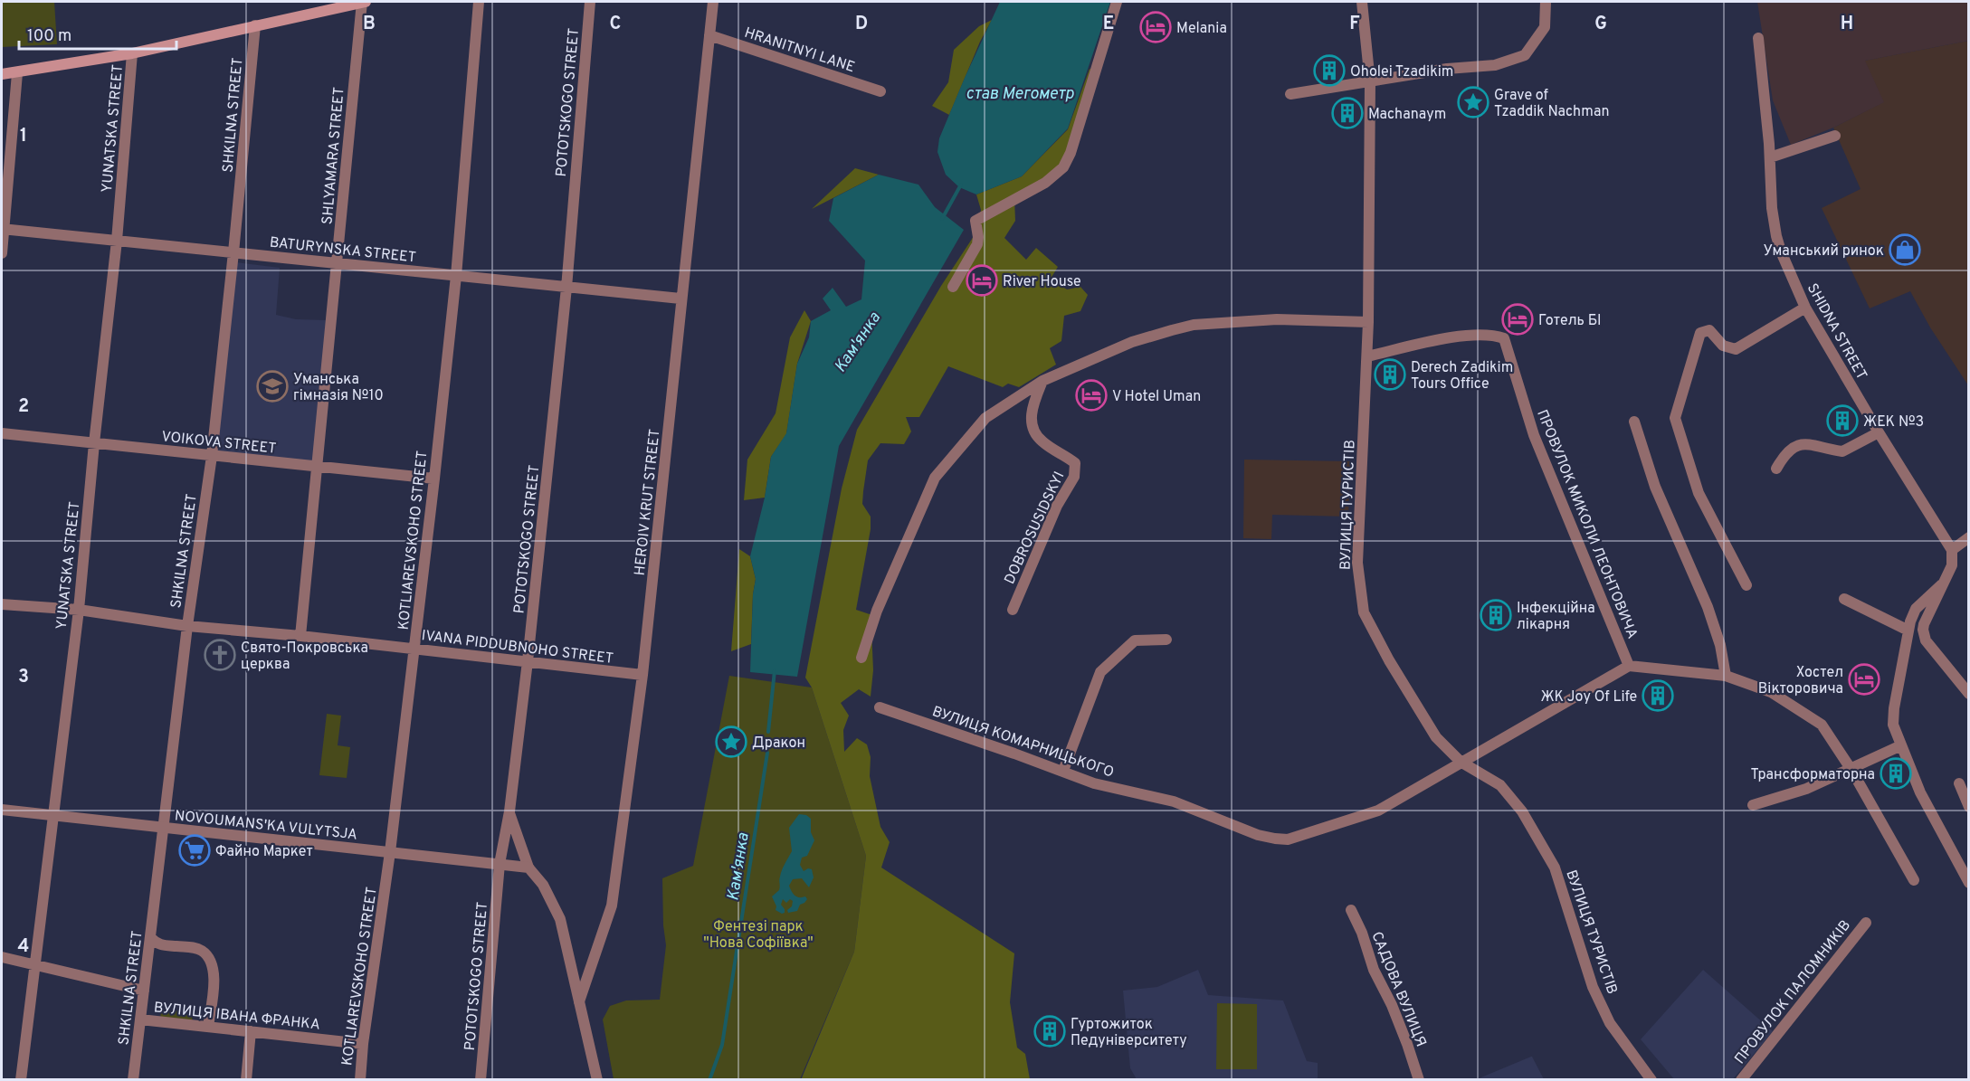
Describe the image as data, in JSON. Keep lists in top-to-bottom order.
{
  "streets": {
    "street": [
      "HRANITNYI LANE",
      "POTOTSKOGO STREET",
      "SHKILNA STREET",
      "YUNATSKA STREET",
      "SHLYAMARA STREET",
      "BATURYNSKA STREET",
      "SHIDNA STREET",
      "VOIKOVA STREET",
      "HEROIV KRUT STREET",
      "ВУЛИЦЯ ТУРИСТІВ",
      "ПРОВУЛОК МИКОЛИ ЛЕОНТОВИЧА",
      "DOBROSUSIDSKYI",
      "KOTLIAREVSKOHO STREET",
      "IVANA PIDDUBNOHO STREET",
      "ВУЛИЦЯ КОМАРНИЦЬКОГО",
      "NOVOUMANS'KA VULYTSJA",
      "САДОВА ВУЛИЦЯ",
      "ПРОВУЛОК ПАЛОМНИКІВ",
      "ВУЛИЦЯ ІВАНА ФРАНКА"
    ]
  },
  "crossings": [
    ["HRANITNYI LANE", "HEROIV KRUT STREET"],
    ["POTOTSKOGO STREET", "BATURYNSKA STREET"],
    ["POTOTSKOGO STREET", "IVANA PIDDUBNOHO STREET"],
    ["POTOTSKOGO STREET", "NOVOUMANS'KA VULYTSJA"],
    ["SHKILNA STREET", "BATURYNSKA STREET"],
    ["SHKILNA STREET", "VOIKOVA STREET"],
    ["SHKILNA STREET", "IVANA PIDDUBNOHO STREET"],
    ["SHKILNA STREET", "NOVOUMANS'KA VULYTSJA"],
    ["SHKILNA STREET", "ВУЛИЦЯ ІВАНА ФРАНКА"],
    ["YUNATSKA STREET", "BATURYNSKA STREET"],
    ["YUNATSKA STREET", "VOIKOVA STREET"],
    ["YUNATSKA STREET", "IVANA PIDDUBNOHO STREET"],
    ["YUNATSKA STREET", "NOVOUMANS'KA VULYTSJA"],
    ["YUNATSKA STREET", "ВУЛИЦЯ ІВАНА ФРАНКА"],
    ["SHLYAMARA STREET", "BATURYNSKA STREET"],
    ["SHLYAMARA STREET", "VOIKOVA STREET"],
    ["SHLYAMARA STREET", "IVANA PIDDUBNOHO STREET"],
    ["BATURYNSKA STREET", "HEROIV KRUT STREET"],
    ["BATURYNSKA STREET", "KOTLIAREVSKOHO STREET"],
    ["VOIKOVA STREET", "KOTLIAREVSKOHO STREET"],
    ["HEROIV KRUT STREET", "IVANA PIDDUBNOHO STREET"],
    ["ВУЛИЦЯ ТУРИСТІВ", "ПРОВУЛОК МИКОЛИ ЛЕОНТОВИЧА"],
    ["ВУЛИЦЯ ТУРИСТІВ", "ВУЛИЦЯ КОМАРНИЦЬКОГО"],
    ["ПРОВУЛОК МИКОЛИ ЛЕОНТОВИЧА", "ВУЛИЦЯ КОМАРНИЦЬКОГО"],
    ["KOTLIAREVSKOHO STREET", "IVANA PIDDUBNOHO STREET"],
    ["KOTLIAREVSKOHO STREET", "NOVOUMANS'KA VULYTSJA"],
    ["KOTLIAREVSKOHO STREET", "ВУЛИЦЯ ІВАНА ФРАНКА"]
  ],
  "water": ["став Мегометр", "Кам'янка"],
  "parks": ["Фентезі парк \"Нова Софіївка\""],
  "places": {
    "hotel": [
      "Melania",
      "River House",
      "Готель БІ",
      "V Hotel Uman",
      "Хостел Вікторовича"
    ],
    "building": [
      "Oholei Tzadikim",
      "Machanaym",
      "Derech Zadikim Tours Office",
      "ЖЕК №3",
      "Інфекційна лікарня",
      "ЖК Joy Of Life",
      "Трансформаторна",
      "Гуртожиток Педуніверситету"
    ],
    "place": ["Grave of Tzaddik Nachman", "Дракон"],
    "shop": ["Уманський ринок"],
    "school or university": ["Уманська гімназія №10"],
    "church": ["Свято-Покровська церква"],
    "supermarket": ["Файно Маркет"]
  },
  "scale_bar": "100 m",
  "grid": {
    "columns": [
      "B",
      "C",
      "D",
      "E",
      "F",
      "G",
      "H"
    ],
    "rows": [
      "1",
      "2",
      "3",
      "4"
    ]
  }
}
